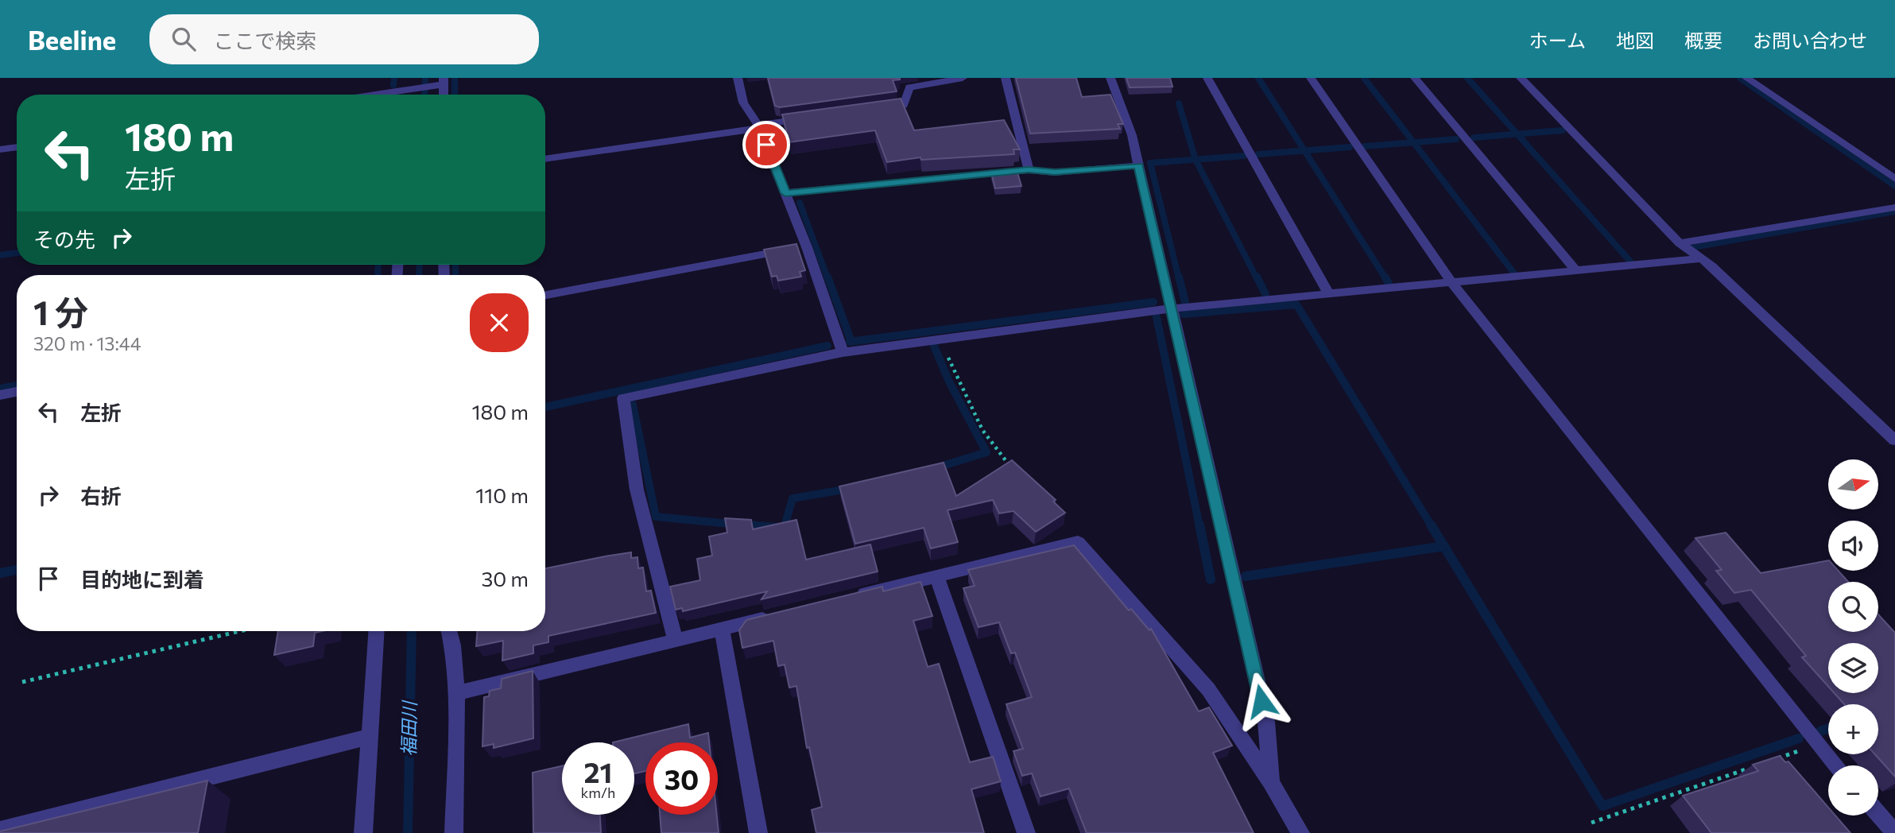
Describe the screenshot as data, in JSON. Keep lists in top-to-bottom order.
{
  "water": ["福田川"],
  "north": "right",
  "page": {
    "header": "Beeline",
    "search": "ここで検索",
    "nav": [
      "ホーム",
      "地図",
      "概要",
      "お問い合わせ"
    ],
    "turn": ["180 m", "左折"],
    "then": "その先",
    "heading": ["1 分", "320 m · 13:44"],
    "list": [
      {
        "name": "左折",
        "value": "180 m"
      },
      {
        "name": "右折",
        "value": "110 m"
      },
      {
        "name": "目的地に到着",
        "value": "30 m"
      }
    ],
    "map_buttons": ["+", "−"],
    "speed": "21 km/h",
    "limit": "30"
  }
}
